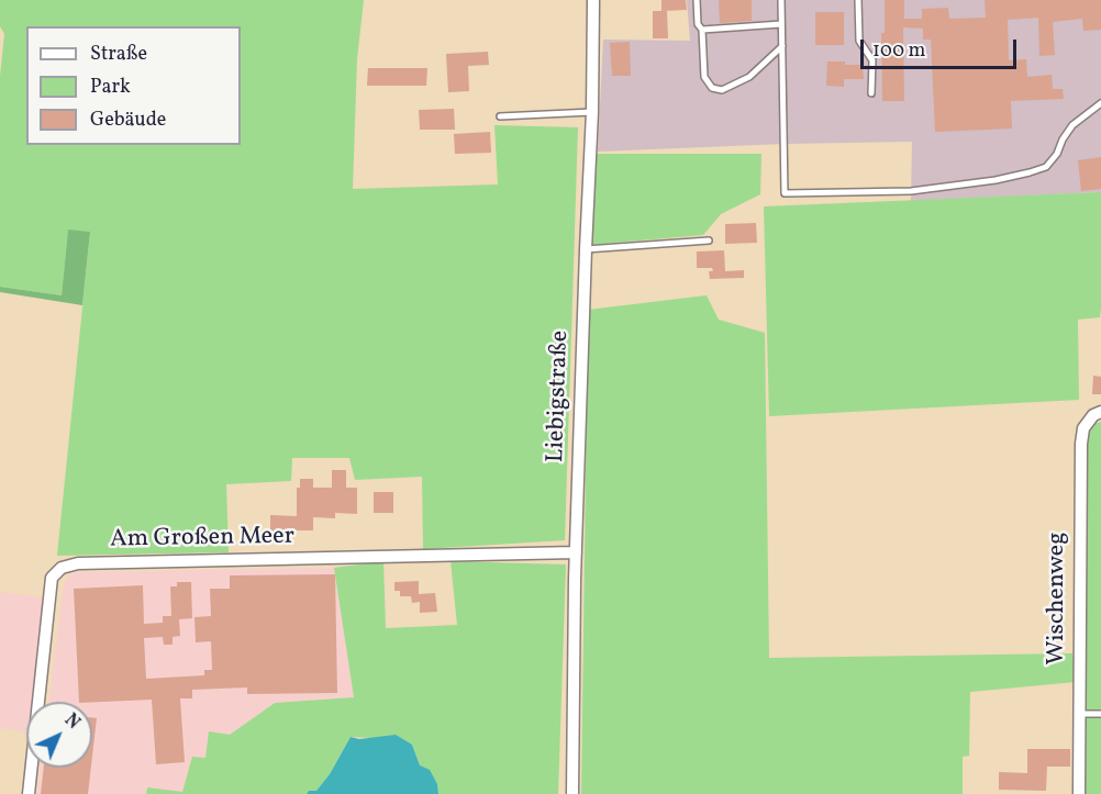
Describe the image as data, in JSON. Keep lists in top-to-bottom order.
{
  "streets": {
    "street": ["Liebigstraße", "Am Großen Meer", "Wischenweg"]
  },
  "crossings": [
    ["Liebigstraße", "Am Großen Meer"]
  ],
  "legend": ["Straße", "Park", "Gebäude"],
  "scale_bar": "100 m",
  "north": "top right"
}
